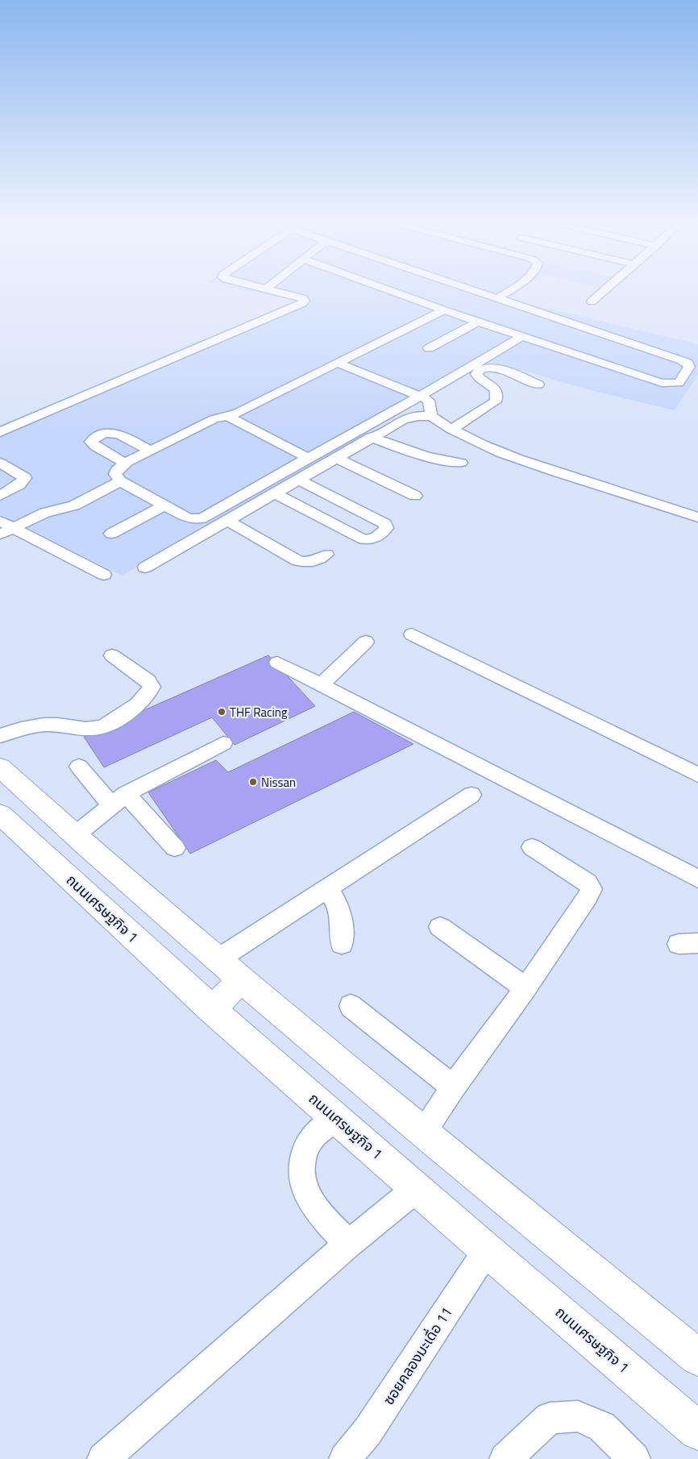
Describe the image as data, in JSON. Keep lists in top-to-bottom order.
{
  "streets": {
    "main road": ["ถนนเศรษฐกิจ 1"],
    "street": ["ซอยคลองมะเดื่อ 11"]
  },
  "crossings": [
    ["ถนนเศรษฐกิจ 1", "ซอยคลองมะเดื่อ 11"]
  ],
  "places": ["THF Racing", "Nissan"]
}
